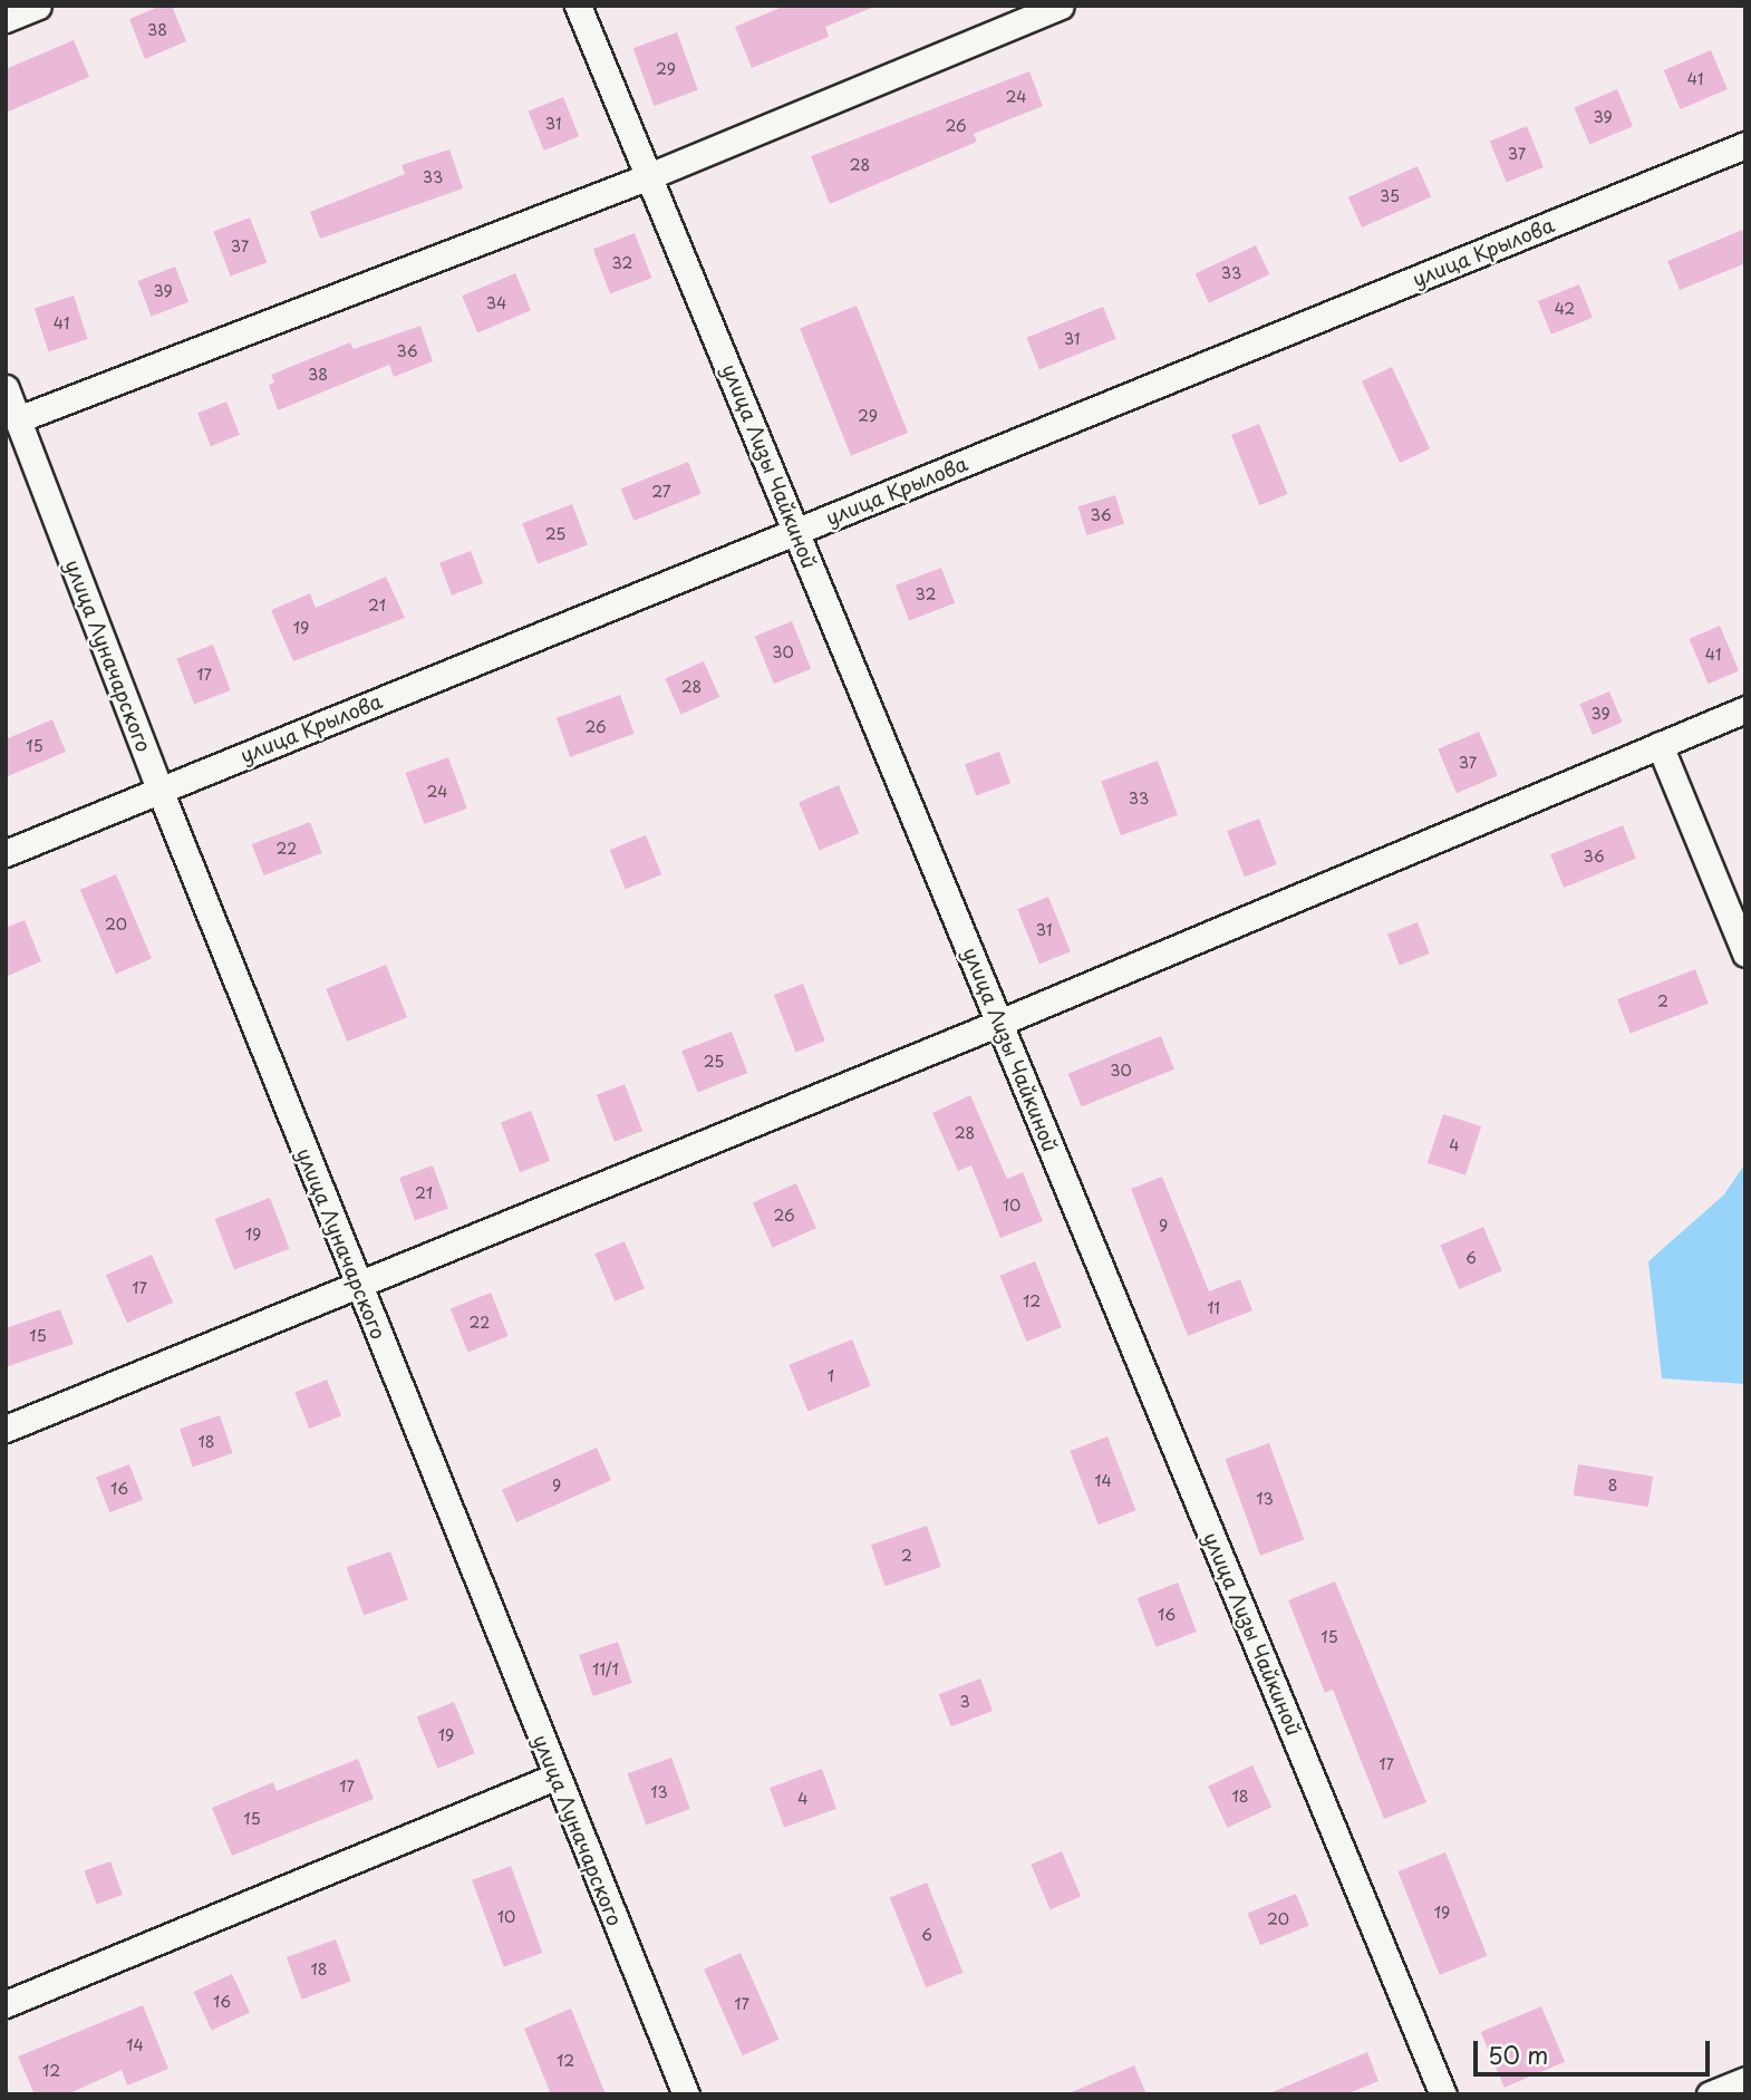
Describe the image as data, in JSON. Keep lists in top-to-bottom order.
{
  "streets": {
    "street": ["улица Крылова", "улица Лизы Чайкиной", "улица Луначарского"]
  },
  "crossings": [
    ["улица Крылова", "улица Лизы Чайкиной"],
    ["улица Крылова", "улица Луначарского"]
  ],
  "house_numbers": [
    "38",
    "29",
    "41",
    "24",
    "39",
    "31",
    "26",
    "37",
    "28",
    "33",
    "35",
    "37",
    "32",
    "33",
    "39",
    "34",
    "42",
    "41",
    "31",
    "36",
    "38",
    "29",
    "27",
    "36",
    "25",
    "32",
    "21",
    "19",
    "30",
    "41",
    "17",
    "28",
    "39",
    "26",
    "15",
    "37",
    "24",
    "33",
    "22",
    "36",
    "20",
    "31",
    "2",
    "25",
    "30",
    "28",
    "4",
    "21",
    "10",
    "26",
    "9",
    "19",
    "6",
    "17",
    "12",
    "11",
    "22",
    "15",
    "1",
    "18",
    "14",
    "9",
    "8",
    "16",
    "13",
    "2",
    "16",
    "15",
    "11/1",
    "3",
    "19",
    "17",
    "17",
    "13",
    "18",
    "4",
    "15",
    "19",
    "10",
    "20",
    "6",
    "18",
    "16",
    "17",
    "14",
    "12",
    "12"
  ],
  "scale_bar": "50 m"
}
